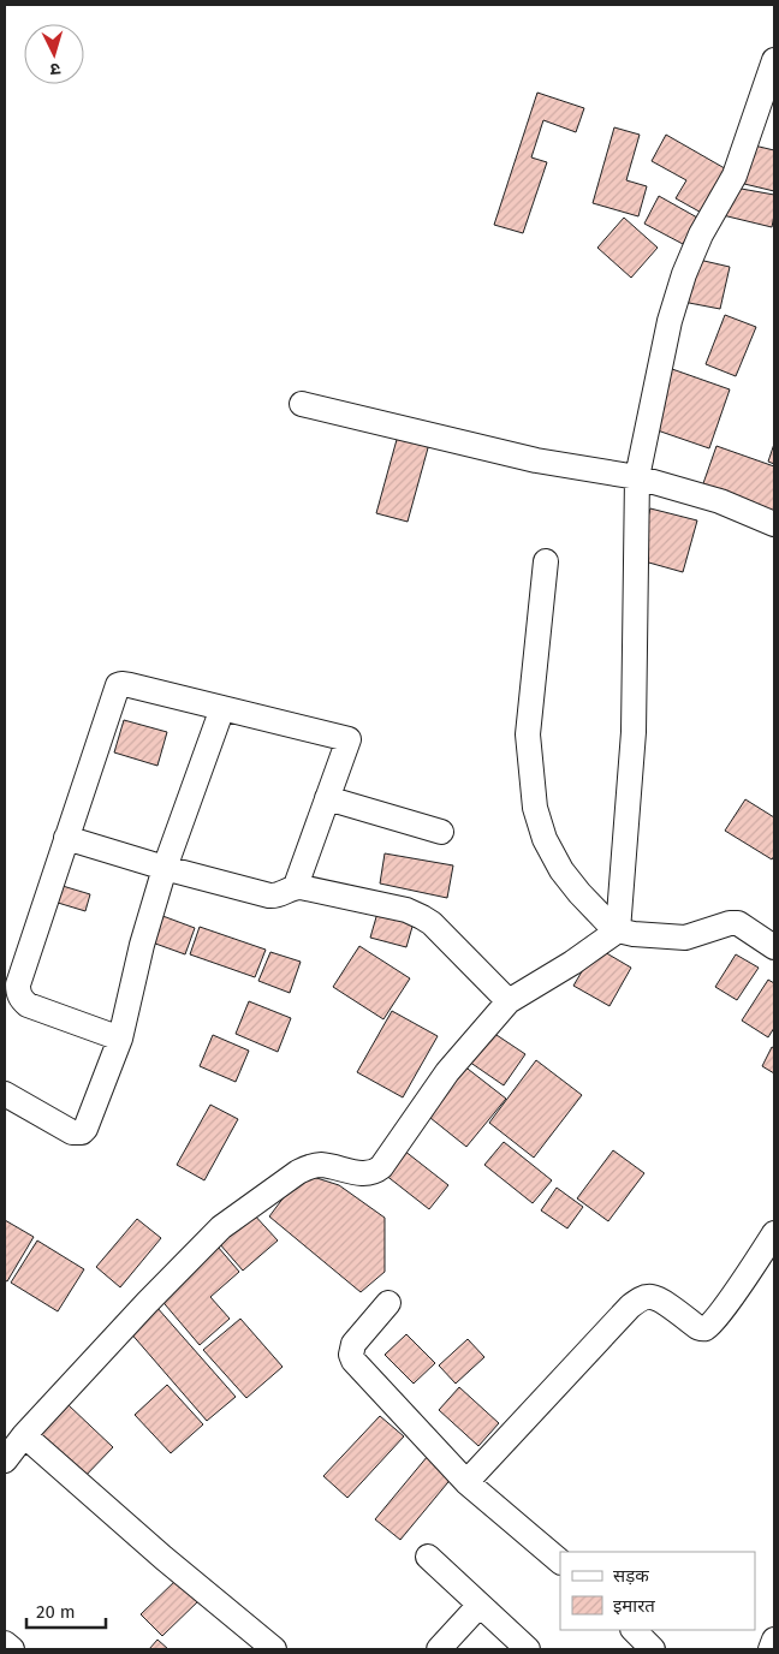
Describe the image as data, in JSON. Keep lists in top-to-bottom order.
{
  "legend": ["सड़क", "इमारत"],
  "scale_bar": "20 m",
  "north": "bottom"
}
